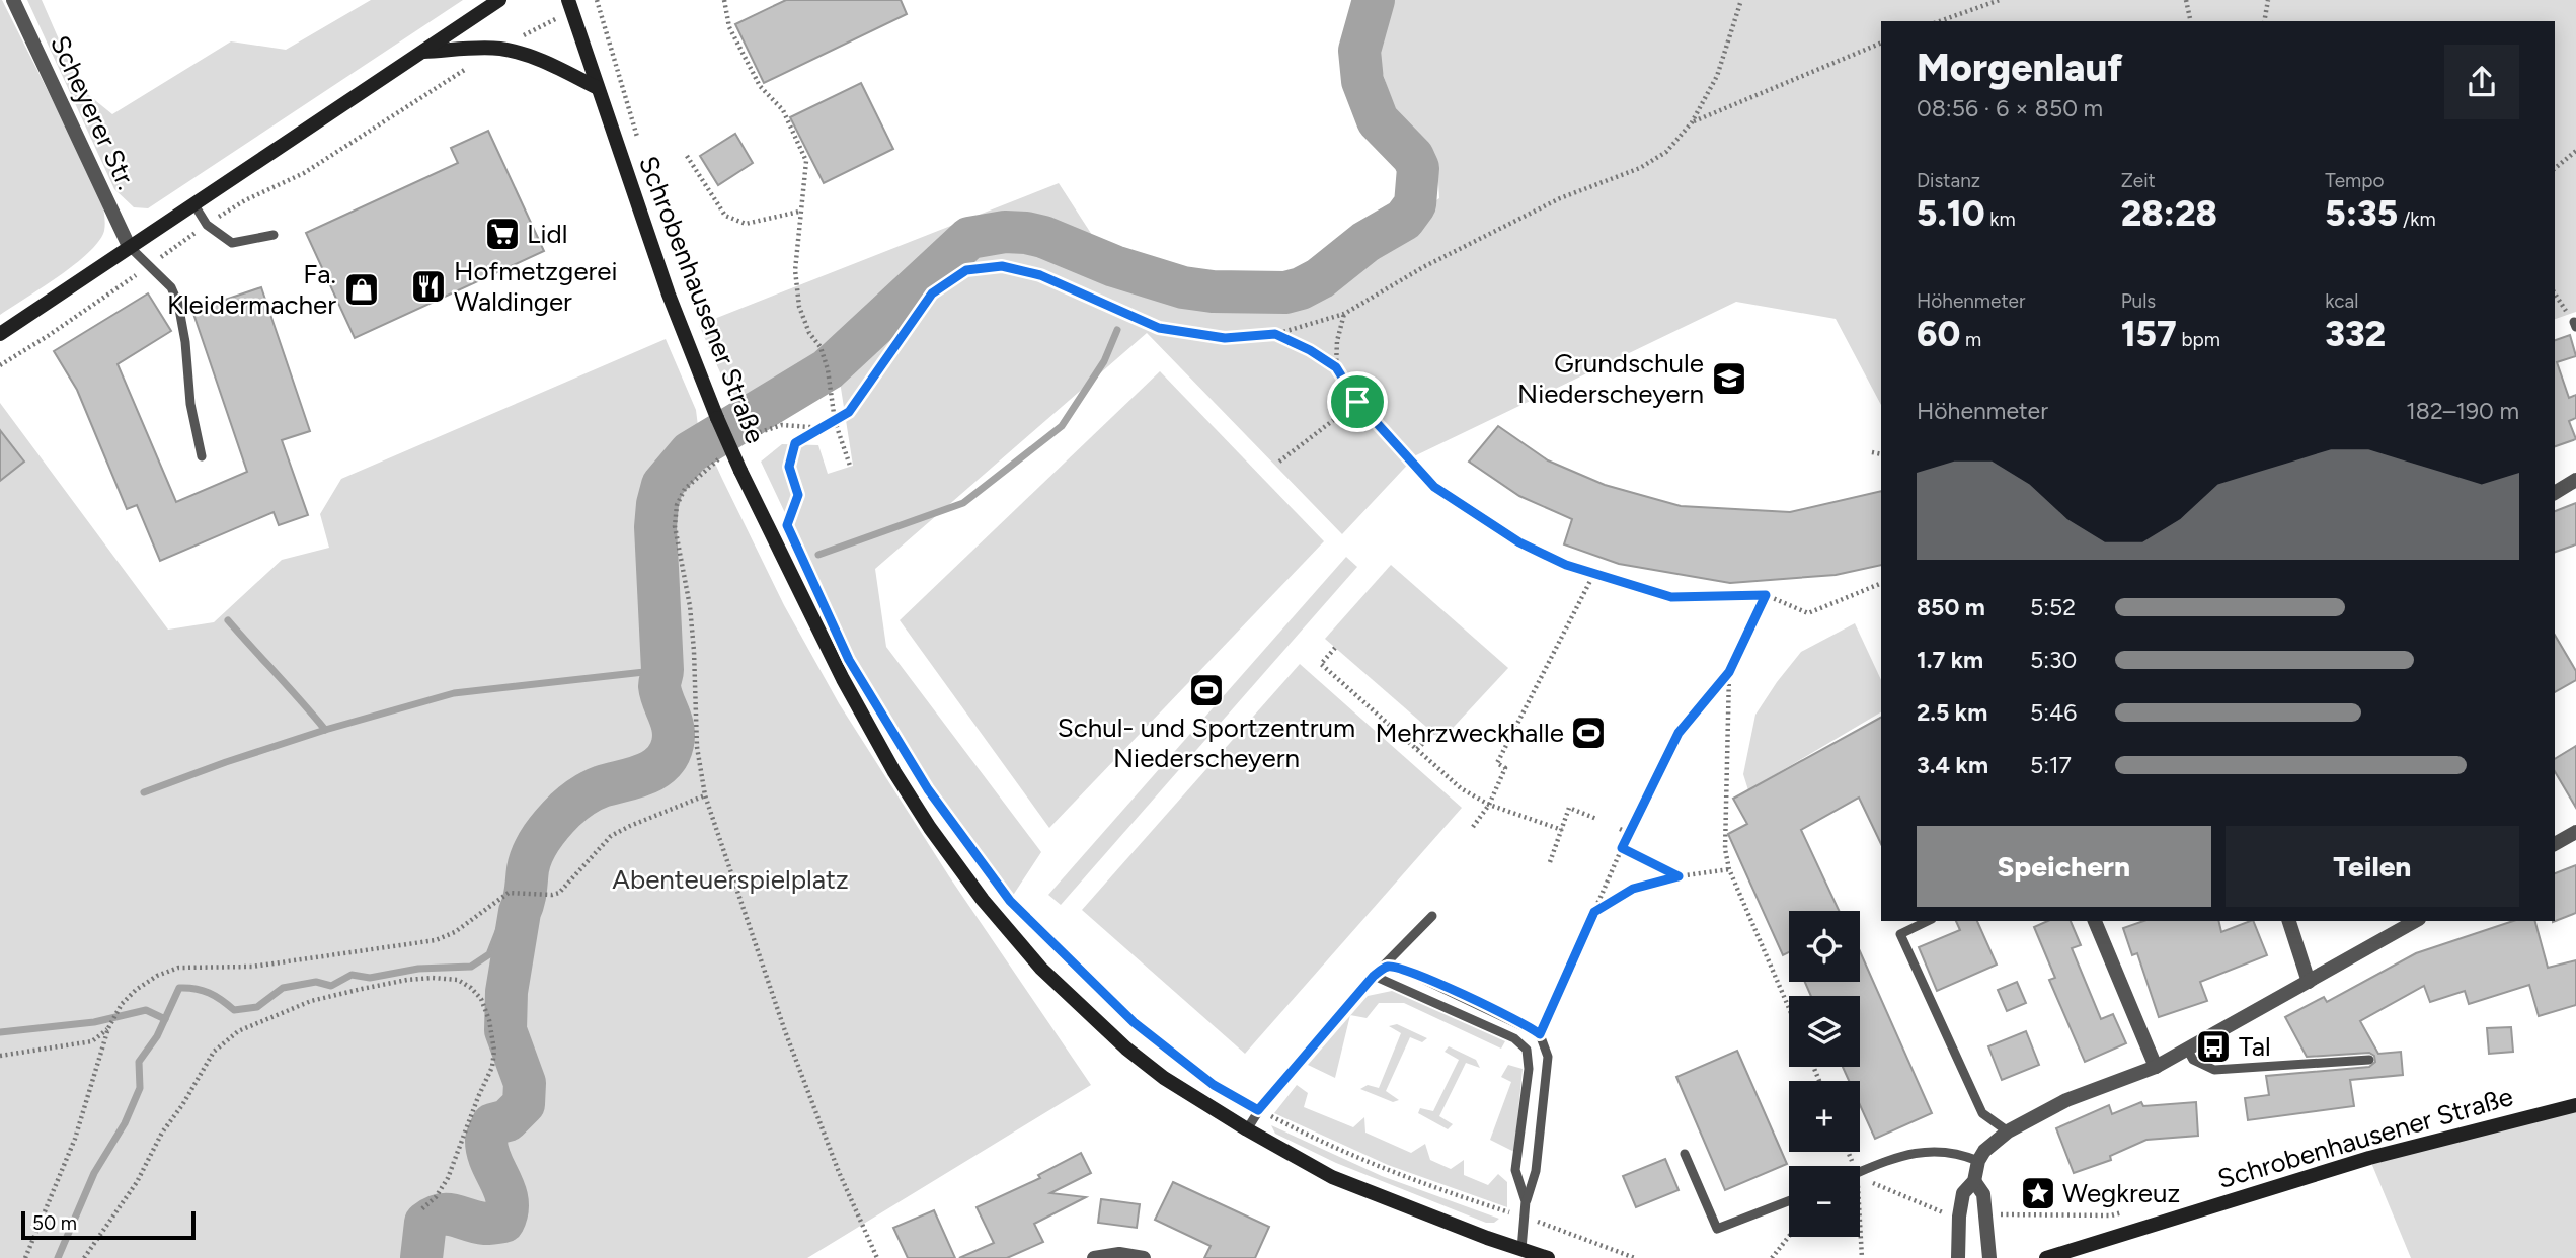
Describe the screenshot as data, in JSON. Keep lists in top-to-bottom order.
{
  "streets": {
    "main road": ["Schrobenhausener Straße"],
    "street": ["Scheyerer Str."]
  },
  "parks": ["Abenteuerspielplatz"],
  "places": {
    "supermarket": ["Lidl"],
    "restaurant": ["Hofmetzgerei Waldinger"],
    "shop": ["Fa. Kleidermacher"],
    "school or university": ["Grundschule Niederscheyern"],
    "sports": ["Schul- und Sportzentrum Niederscheyern", "Mehrzweckhalle"],
    "bus stop": ["Tal"],
    "place": ["Wegkreuz"]
  },
  "scale_bar": "50 m",
  "page": {
    "heading": ["Morgenlauf", "08:56 · 6 × 850 m"],
    "stats": [
      ["Distanz", "5.10 km"],
      ["Zeit", "28:28"],
      ["Tempo", "5:35 /km"],
      ["Höhenmeter", "60 m"],
      ["Puls", "157 bpm"],
      ["kcal", "332"]
    ],
    "chart": ["Höhenmeter", "182–190 m"],
    "list": [
      {
        "name": "850 m",
        "note": "5:52"
      },
      {
        "name": "1.7 km",
        "note": "5:30"
      },
      {
        "name": "2.5 km",
        "note": "5:46"
      },
      {
        "name": "3.4 km",
        "note": "5:17"
      }
    ],
    "buttons": ["Speichern", "Teilen"],
    "map_buttons": ["+", "−"],
    "scale": "50 m"
  }
}
